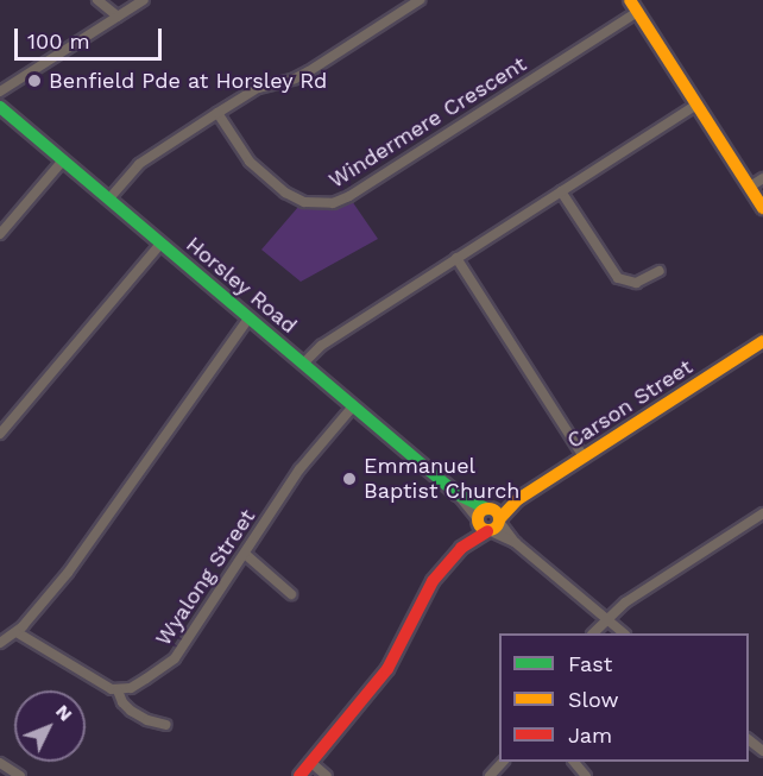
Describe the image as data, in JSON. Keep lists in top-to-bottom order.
{
  "streets": {
    "street": [
      "Windermere Crescent",
      "Horsley Road",
      "Carson Street",
      "Wyalong Street"
    ]
  },
  "crossings": [
    ["Horsley Road", "Carson Street"],
    ["Horsley Road", "Wyalong Street"]
  ],
  "places": ["Benfield Pde at Horsley Rd", "Emmanuel Baptist Church"],
  "legend": ["Fast", "Slow", "Jam"],
  "scale_bar": "100 m",
  "north": "top right"
}
